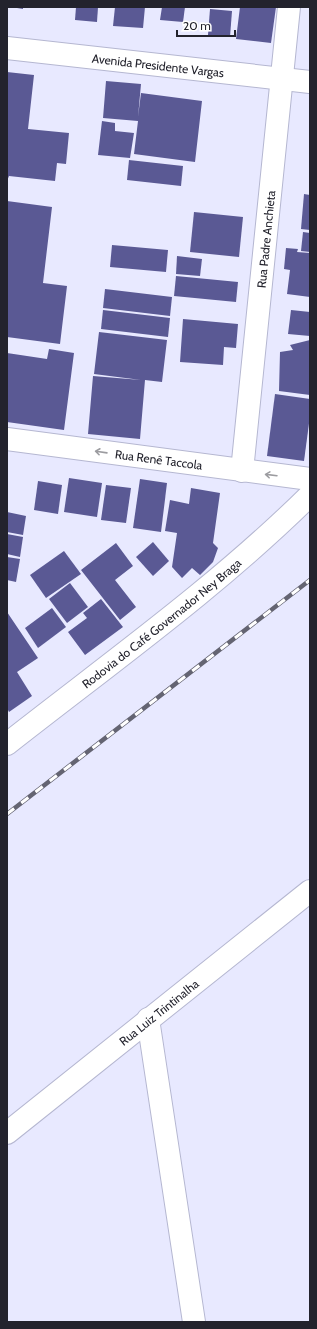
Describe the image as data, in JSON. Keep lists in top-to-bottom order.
{
  "streets": {
    "street": [
      "Avenida Presidente Vargas",
      "Rua Padre Anchieta",
      "Rua Renê Taccola",
      "Rodovia do Café Governador Ney Braga",
      "Rua Luiz Trintinalha"
    ]
  },
  "crossings": [
    ["Avenida Presidente Vargas", "Rua Padre Anchieta"],
    ["Rua Padre Anchieta", "Rua Renê Taccola"]
  ],
  "one_way": ["Rua Renê Taccola"],
  "scale_bar": "20 m"
}
